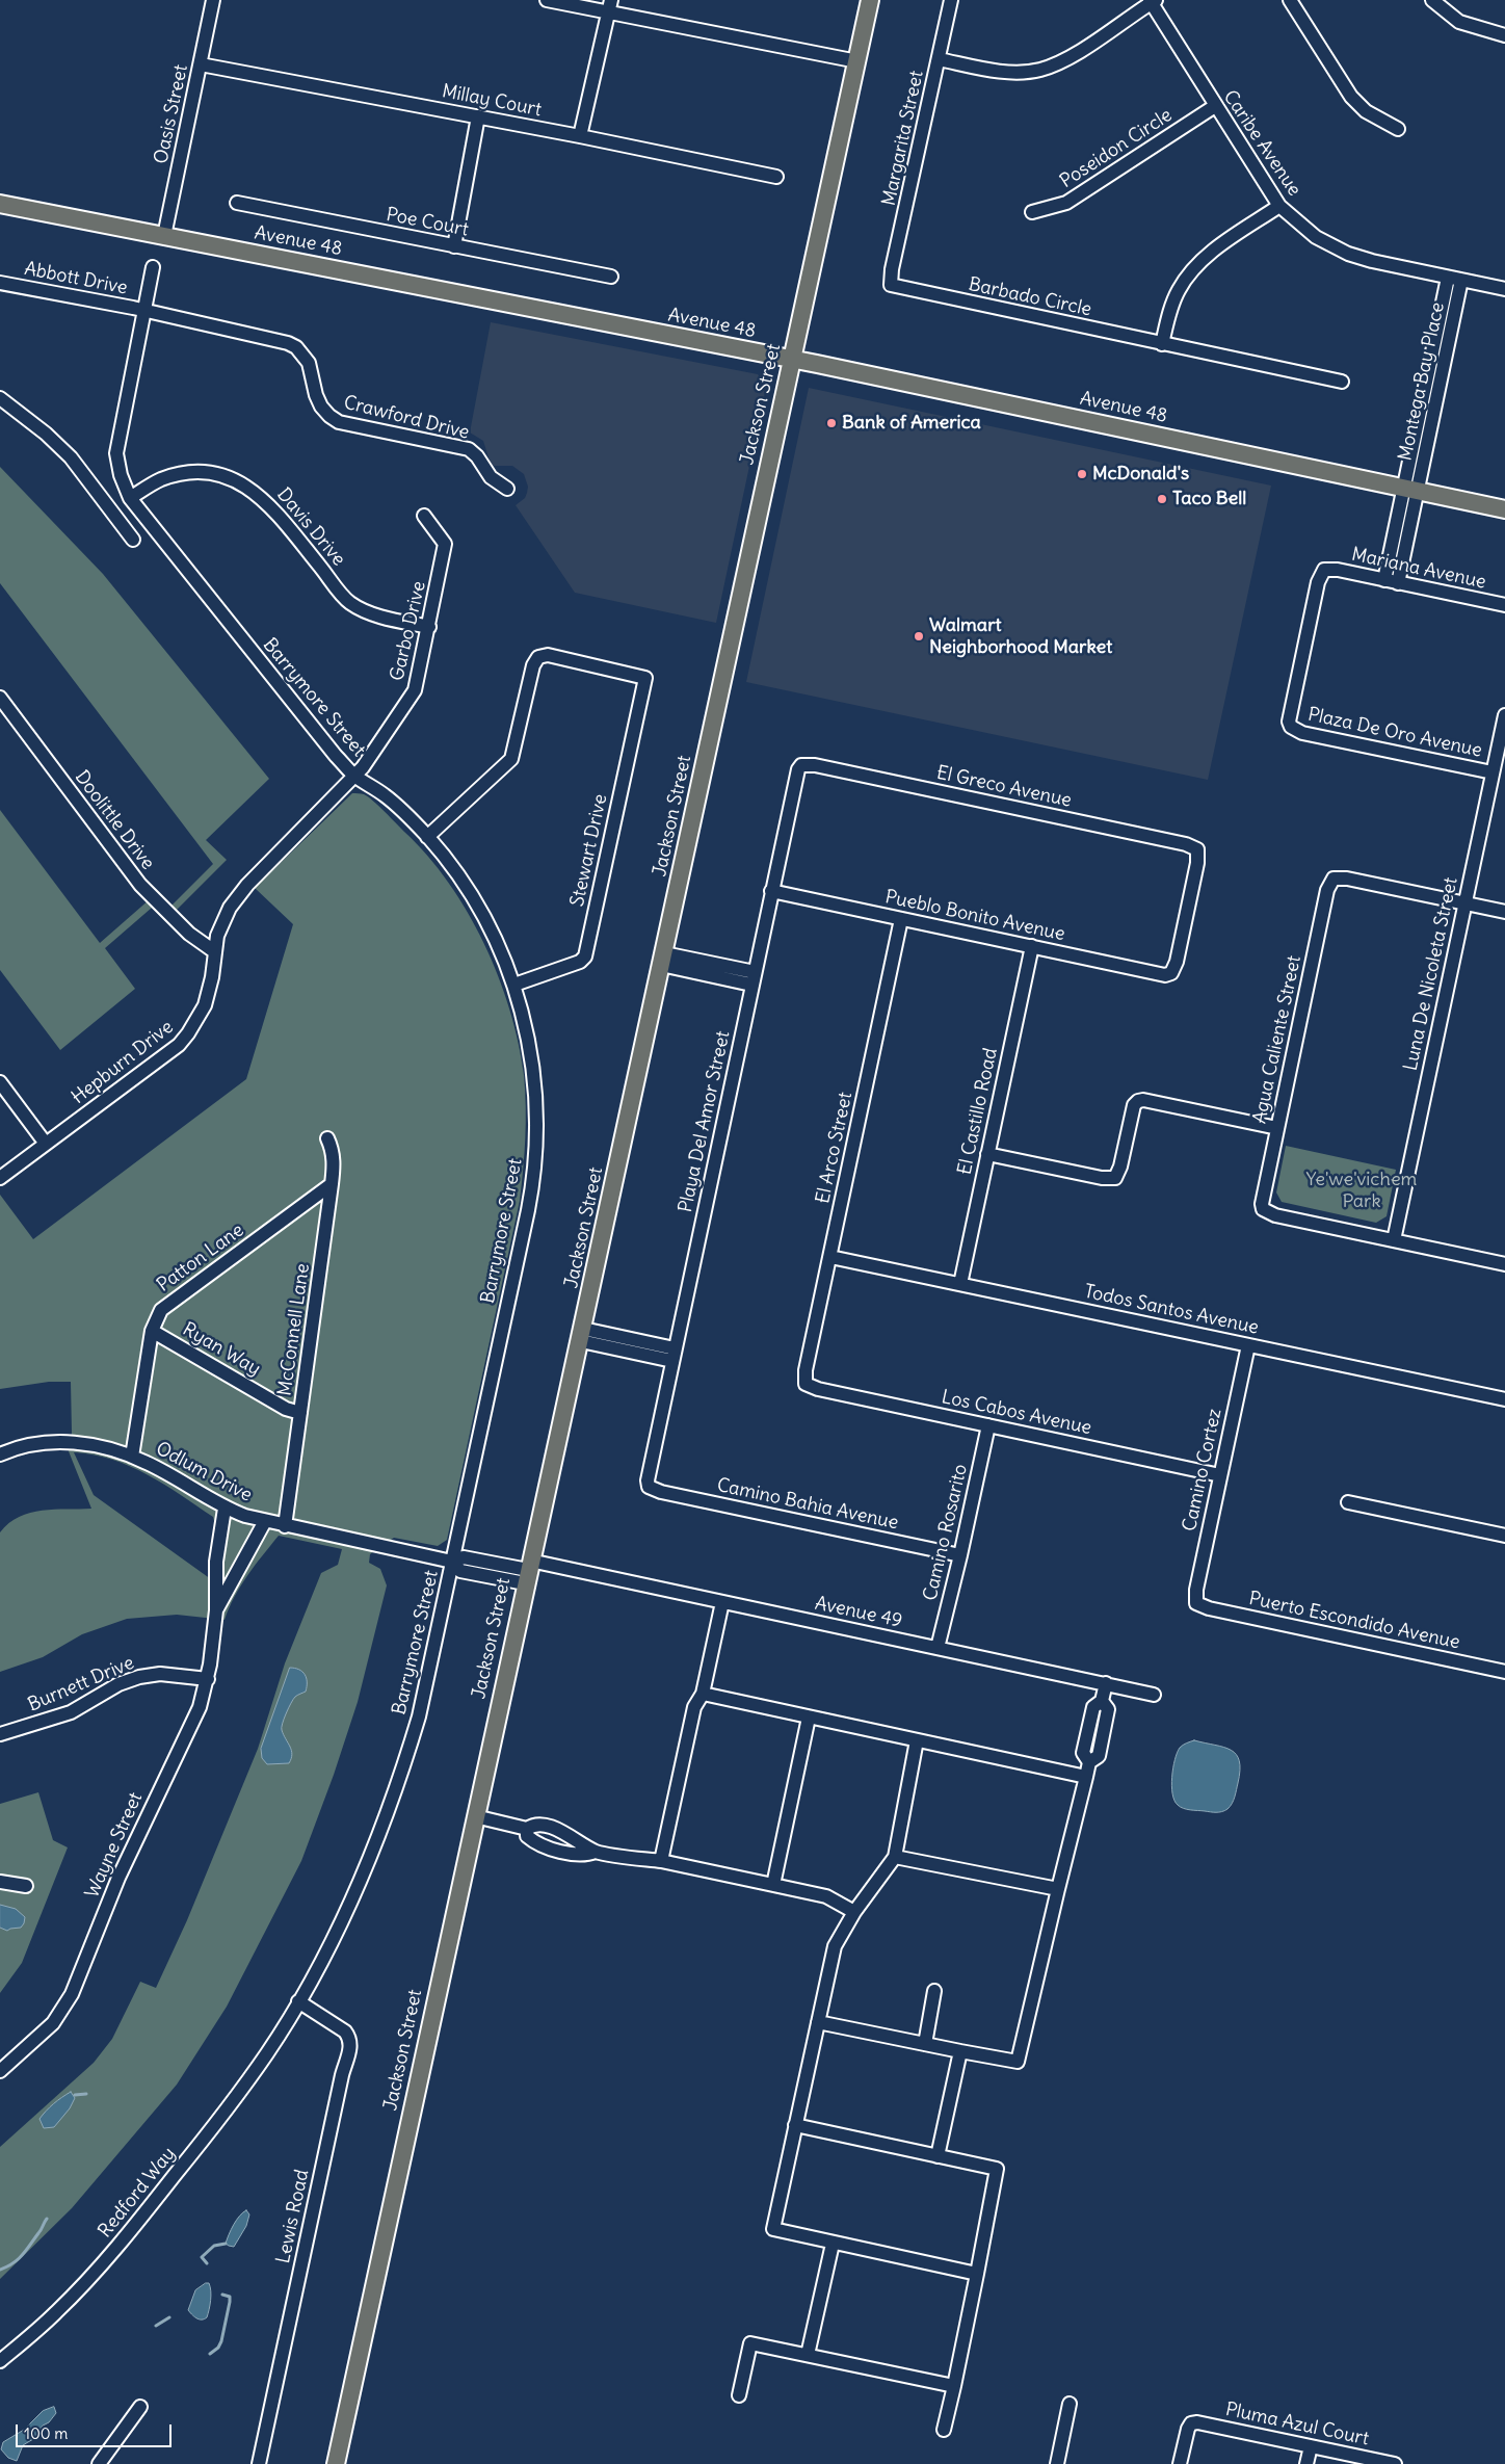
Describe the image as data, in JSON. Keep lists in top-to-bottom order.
{
  "streets": {
    "main road": ["Avenue 48", "Jackson Street"],
    "street": [
      "Millay Court",
      "Oasis Street",
      "Margarita Street",
      "Caribe Avenue",
      "Poseidon Circle",
      "Poe Court",
      "Abbott Drive",
      "Barbado Circle",
      "Montega Bay Place",
      "Crawford Drive",
      "Davis Drive",
      "Mariana Avenue",
      "Garbo Drive",
      "Barrymore Street",
      "Plaza De Oro Avenue",
      "El Greco Avenue",
      "Doolittle Drive",
      "Stewart Drive",
      "Pueblo Bonito Avenue",
      "Luna De Nicoleta Street",
      "Agua Caliente Street",
      "Hepburn Drive",
      "El Castillo Road",
      "Playa Del Amor Street",
      "El Arco Street",
      "Patton Lane",
      "Todos Santos Avenue",
      "McConnell Lane",
      "Ryan Way",
      "Los Cabos Avenue",
      "Camino Cortez",
      "Odlum Drive",
      "Camino Bahia Avenue",
      "Camino Rosarito",
      "Avenue 49",
      "Puerto Escondido Avenue",
      "Burnett Drive",
      "Wayne Street",
      "Redford Way",
      "Lewis Road",
      "Pluma Azul Court"
    ]
  },
  "crossings": [
    ["Millay Court", "Oasis Street"],
    ["Oasis Street", "Avenue 48"],
    ["Margarita Street", "Barbado Circle"],
    ["Caribe Avenue", "Poseidon Circle"],
    ["Caribe Avenue", "Montega Bay Place"],
    ["Avenue 48", "Montega Bay Place"],
    ["Avenue 48", "Jackson Street"],
    ["Abbott Drive", "Crawford Drive"],
    ["Abbott Drive", "Barrymore Street"],
    ["Jackson Street", "Odlum Drive"],
    ["Crawford Drive", "Barrymore Street"],
    ["Davis Drive", "Garbo Drive"],
    ["Davis Drive", "Barrymore Street"],
    ["Mariana Avenue", "Plaza De Oro Avenue"],
    ["Garbo Drive", "Barrymore Street"],
    ["Garbo Drive", "Hepburn Drive"],
    ["Barrymore Street", "Stewart Drive"],
    ["Barrymore Street", "Hepburn Drive"],
    ["Barrymore Street", "Odlum Drive"],
    ["Barrymore Street", "Redford Way"],
    ["Barrymore Street", "Lewis Road"],
    ["Plaza De Oro Avenue", "Luna De Nicoleta Street"],
    ["El Greco Avenue", "Pueblo Bonito Avenue"],
    ["El Greco Avenue", "Playa Del Amor Street"],
    ["Doolittle Drive", "Hepburn Drive"],
    ["Pueblo Bonito Avenue", "El Castillo Road"],
    ["Pueblo Bonito Avenue", "Playa Del Amor Street"],
    ["Pueblo Bonito Avenue", "El Arco Street"],
    ["Luna De Nicoleta Street", "Agua Caliente Street"],
    ["El Castillo Road", "Todos Santos Avenue"],
    ["Playa Del Amor Street", "Camino Bahia Avenue"],
    ["El Arco Street", "Todos Santos Avenue"],
    ["El Arco Street", "Los Cabos Avenue"],
    ["Patton Lane", "McConnell Lane"],
    ["Patton Lane", "Ryan Way"],
    ["Patton Lane", "Odlum Drive"],
    ["Todos Santos Avenue", "Camino Cortez"],
    ["McConnell Lane", "Ryan Way"],
    ["McConnell Lane", "Odlum Drive"],
    ["Los Cabos Avenue", "Camino Cortez"],
    ["Los Cabos Avenue", "Camino Rosarito"],
    ["Camino Cortez", "Puerto Escondido Avenue"],
    ["Odlum Drive", "Avenue 49"],
    ["Odlum Drive", "Wayne Street"],
    ["Camino Bahia Avenue", "Camino Rosarito"],
    ["Camino Rosarito", "Avenue 49"],
    ["Burnett Drive", "Wayne Street"]
  ],
  "parks": ["Ye'we'vichem Park"],
  "places": [
    "Bank of America",
    "McDonald's",
    "Taco Bell",
    "Walmart Neighborhood Market"
  ],
  "scale_bar": "100 m"
}
